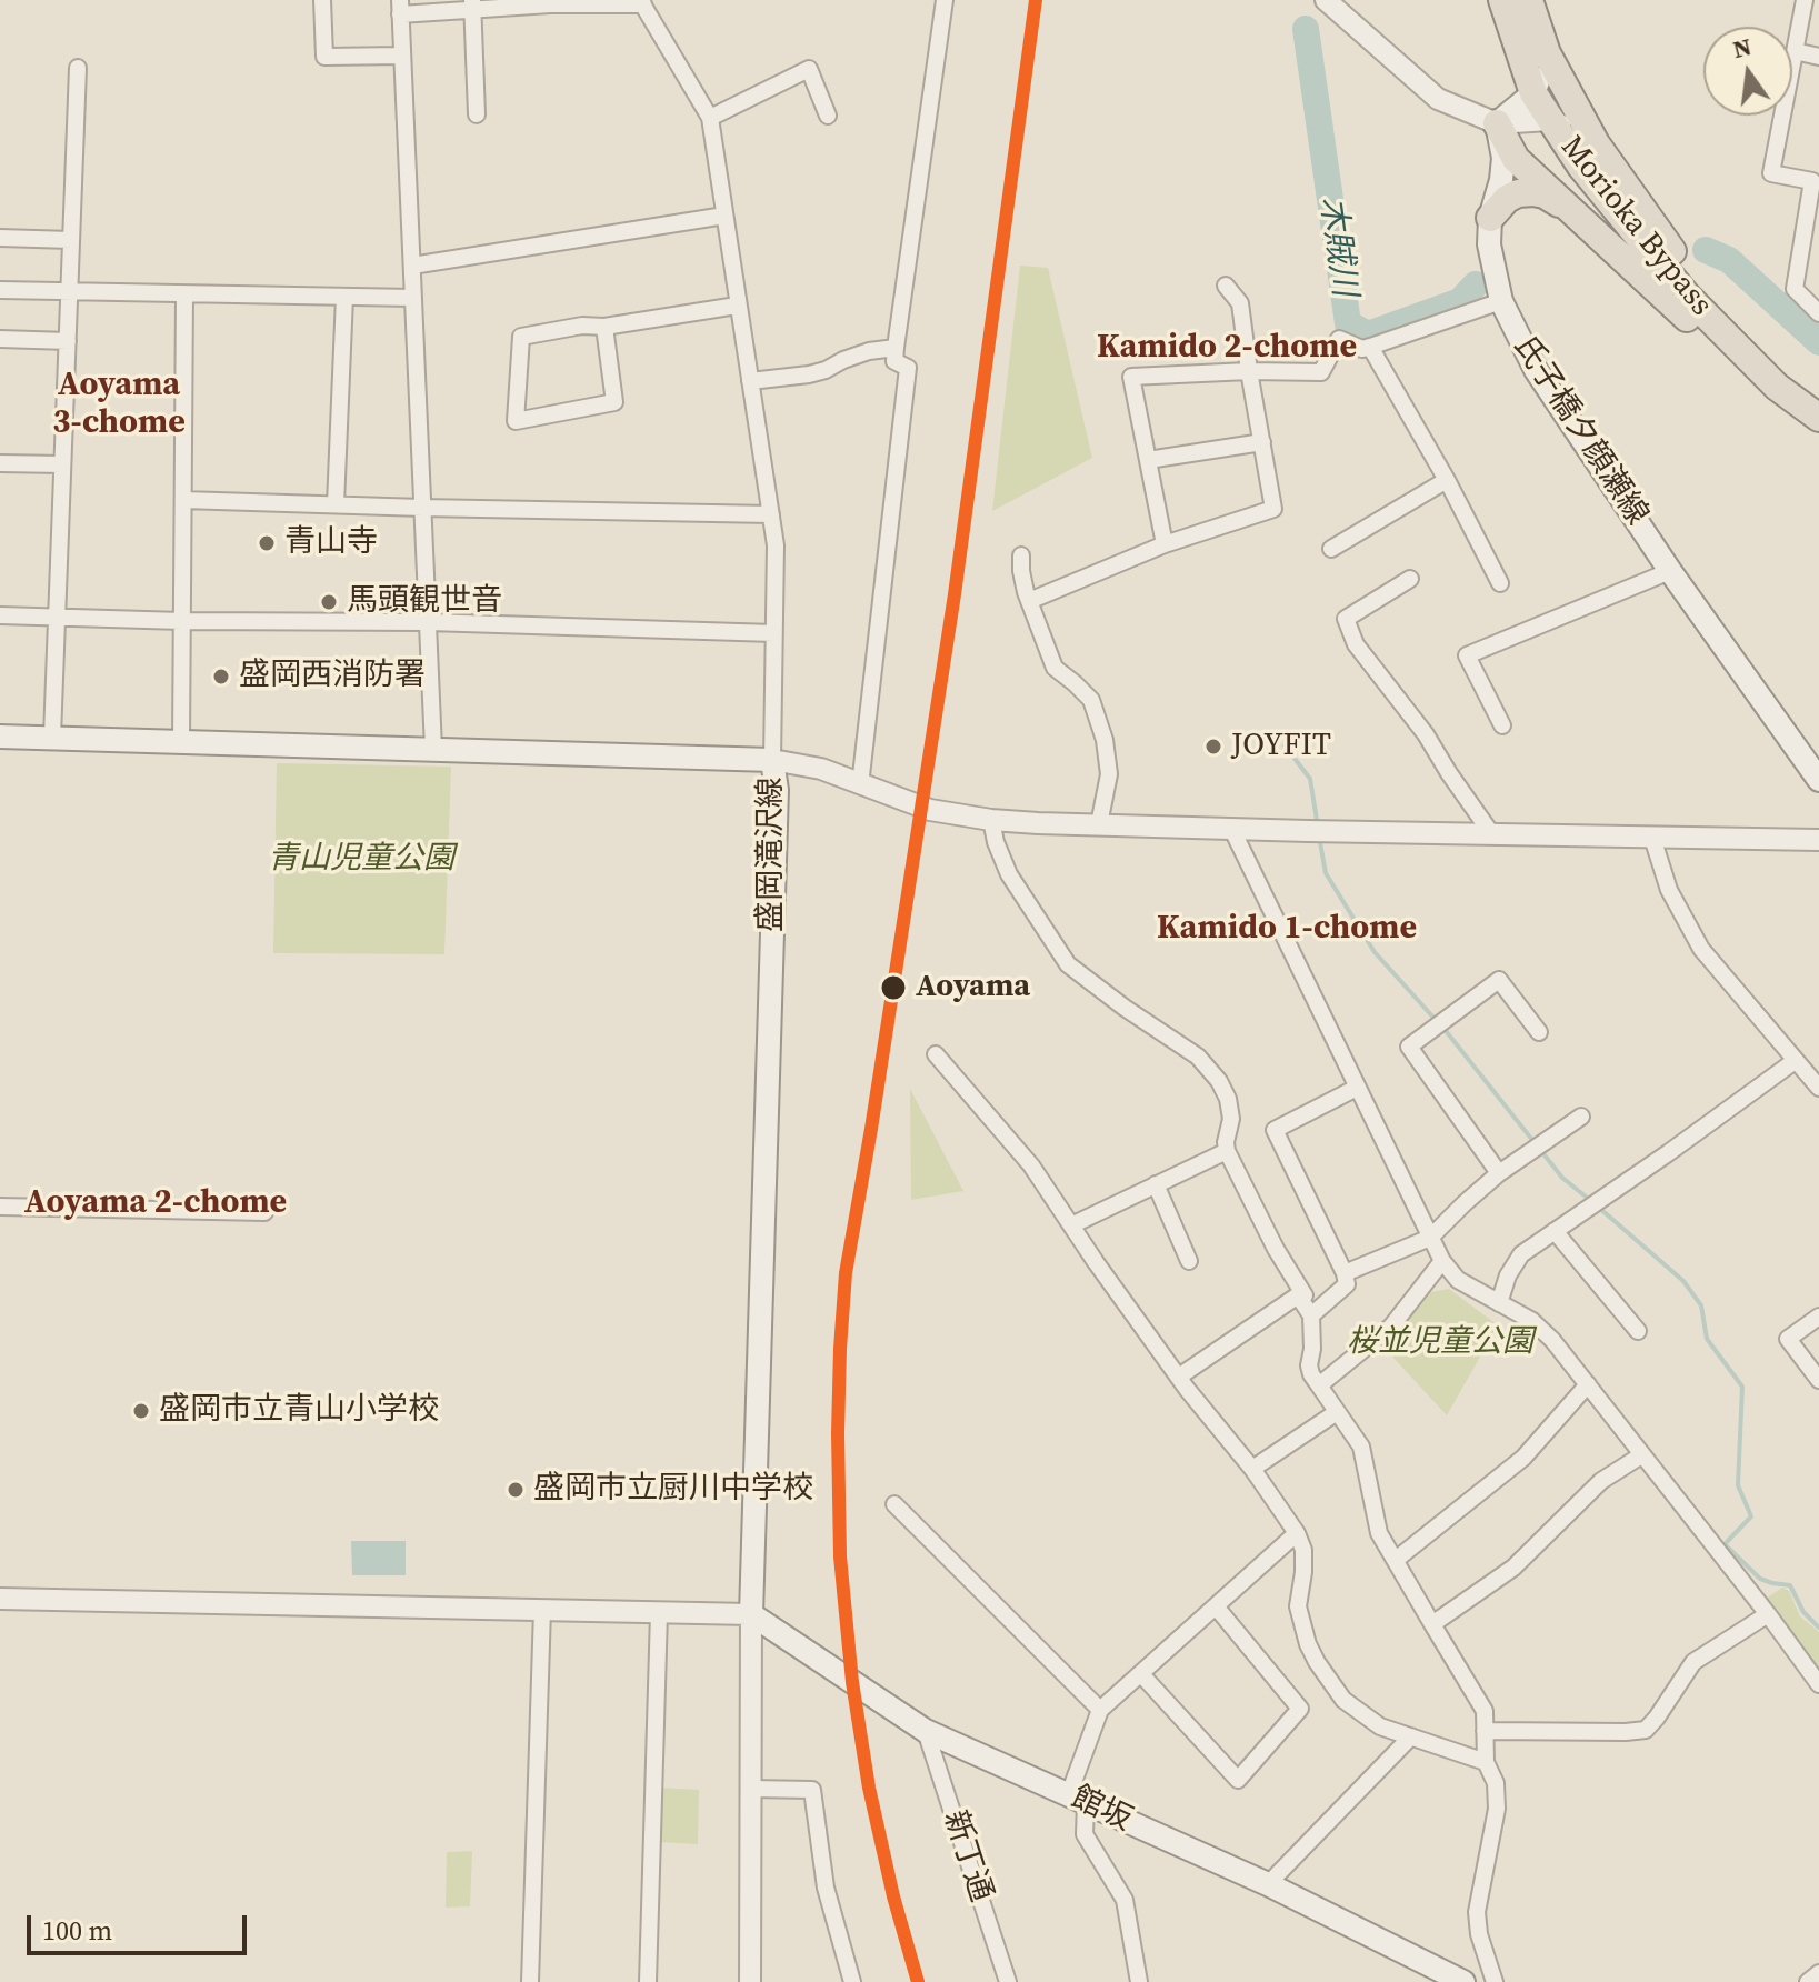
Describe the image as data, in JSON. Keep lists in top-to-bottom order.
{
  "streets": {
    "highway": ["Morioka Bypass"],
    "main road": ["氏子橋夕顔瀬線", "盛岡滝沢線", "館坂"],
    "street": ["新丁通"]
  },
  "crossings": [
    ["盛岡滝沢線", "館坂"],
    ["館坂", "新丁通"]
  ],
  "districts": [
    "Kamido 2-chome",
    "Aoyama 3-chome",
    "Kamido 1-chome",
    "Aoyama 2-chome"
  ],
  "water": ["木賊川"],
  "parks": ["青山児童公園", "桜並児童公園"],
  "places": [
    "青山寺",
    "馬頭観世音",
    "盛岡西消防署",
    "JOYFIT",
    "Aoyama",
    "盛岡市立青山小学校",
    "盛岡市立厨川中学校"
  ],
  "scale_bar": "100 m",
  "north": "top"
}
